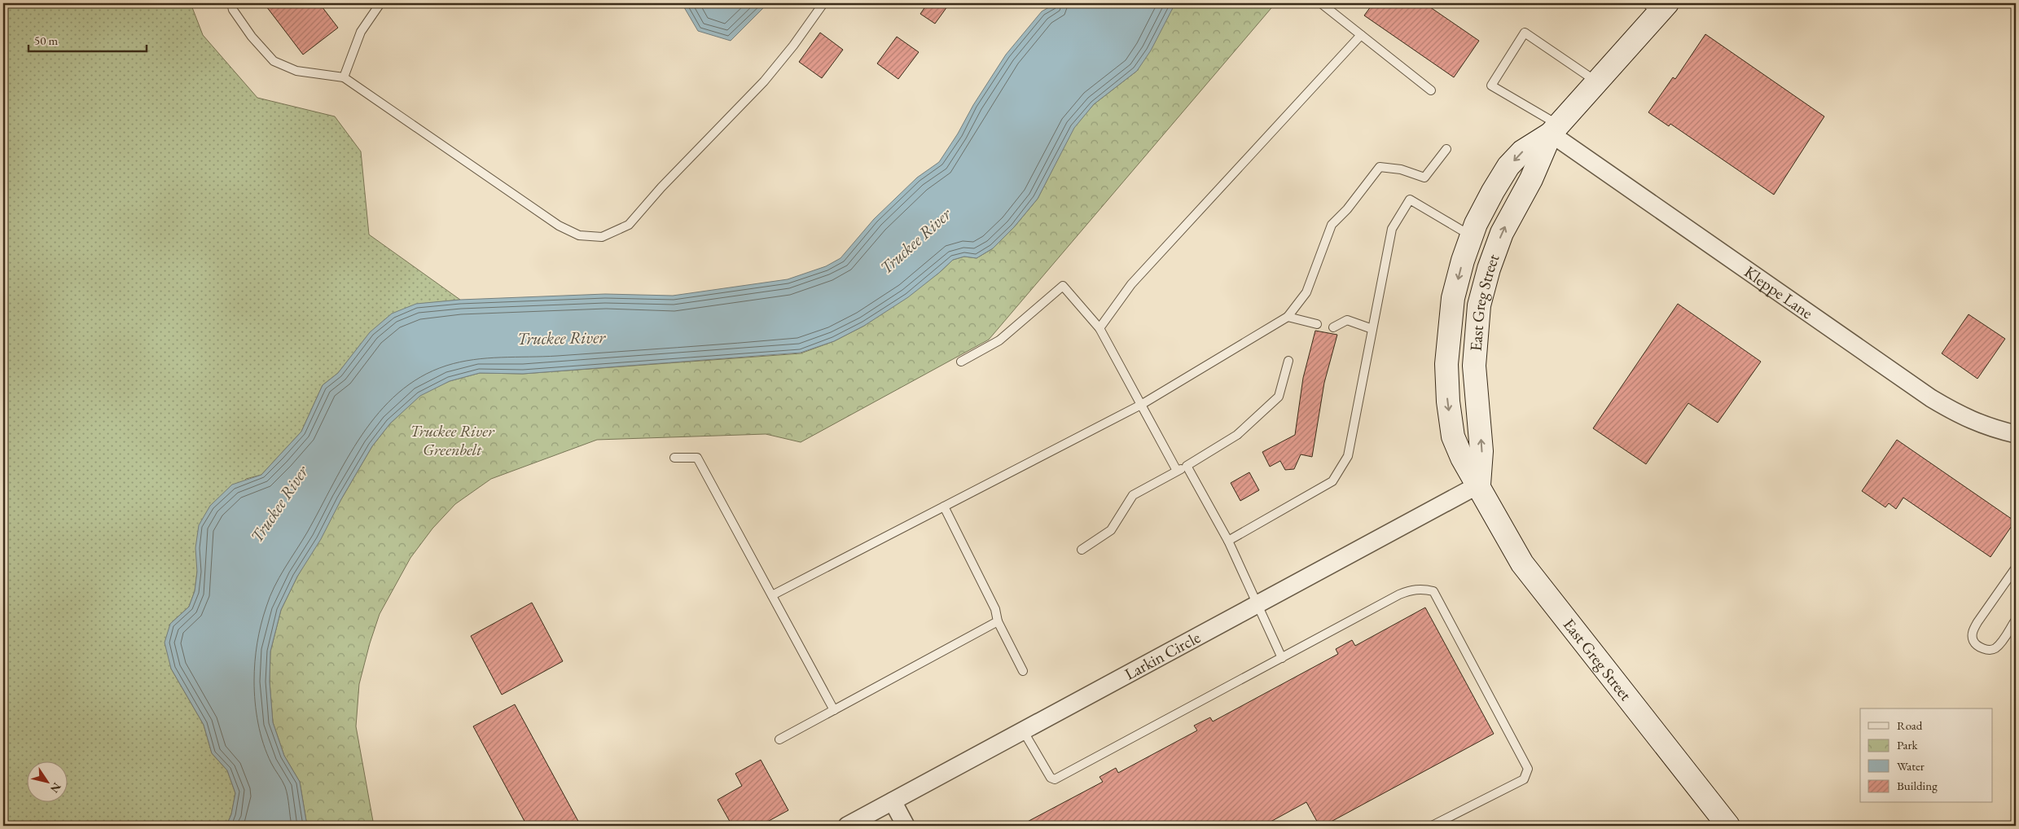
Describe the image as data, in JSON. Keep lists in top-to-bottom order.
{
  "streets": {
    "main road": ["East Greg Street"],
    "street": ["Kleppe Lane", "Larkin Circle"]
  },
  "crossings": [
    ["Kleppe Lane", "East Greg Street"],
    ["East Greg Street", "Larkin Circle"]
  ],
  "water": ["Truckee River"],
  "parks": ["Truckee River Greenbelt"],
  "legend": [
    "Road",
    "Park",
    "Water",
    "Building"
  ],
  "scale_bar": "50 m",
  "north": "bottom right"
}
